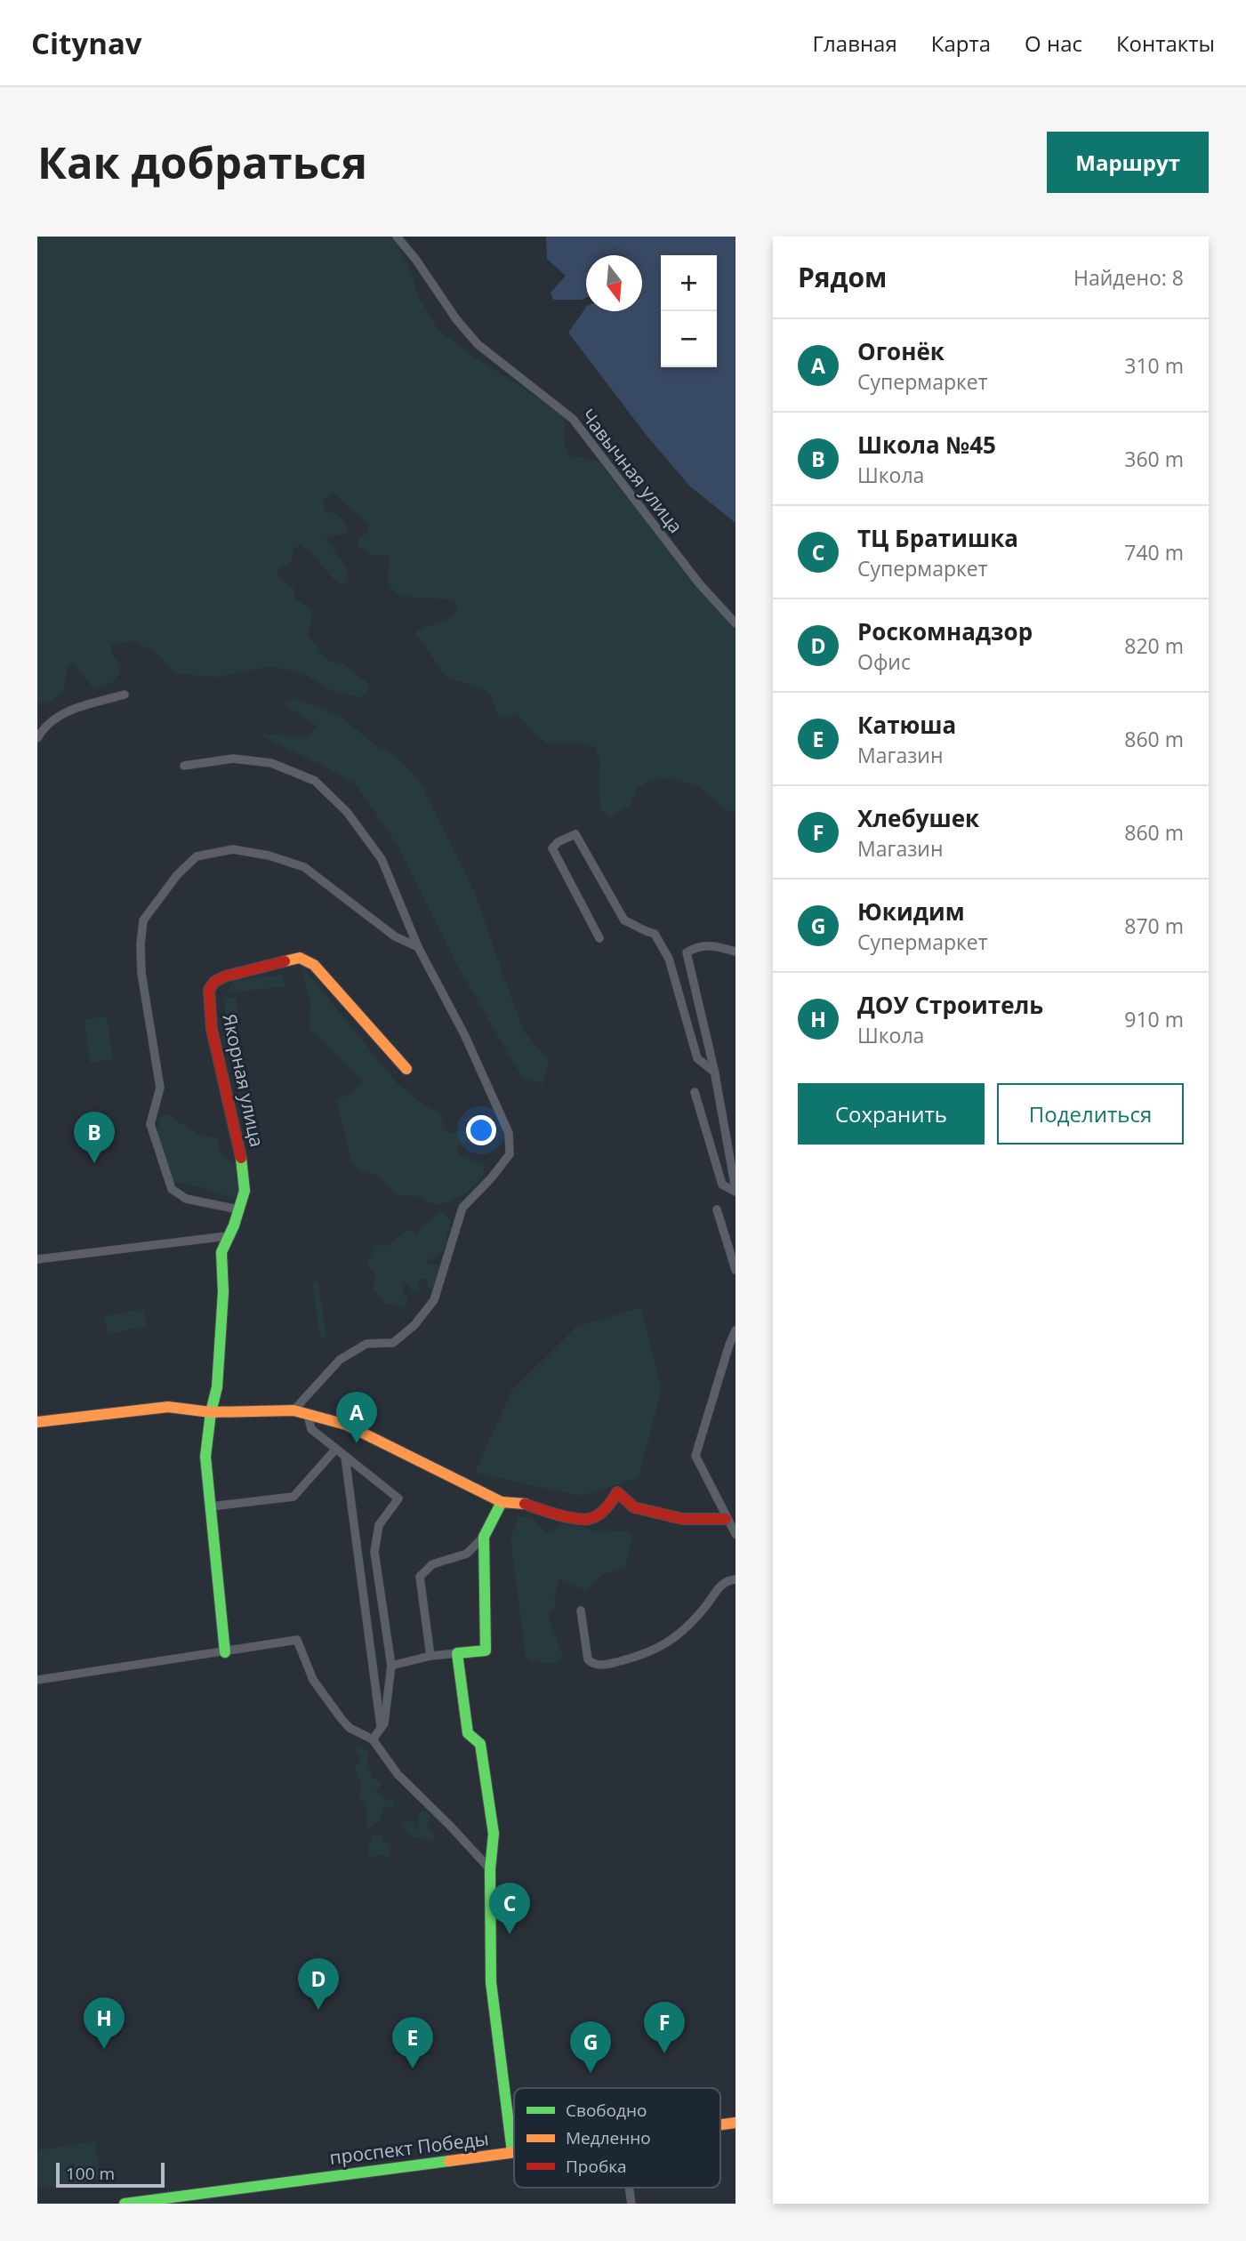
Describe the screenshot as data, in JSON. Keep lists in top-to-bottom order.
{
  "streets": {
    "street": ["Чавычная улица", "Якорная улица", "проспект Победы"]
  },
  "legend": ["Свободно", "Медленно", "Пробка"],
  "scale_bar": "100 m",
  "north": "bottom",
  "page": {
    "header": "Citynav",
    "nav": [
      "Главная",
      "Карта",
      "О нас",
      "Контакты"
    ],
    "buttons": [
      "Маршрут",
      ["Сохранить", "Поделиться"]
    ],
    "title": "Как добраться",
    "heading": ["Рядом", "Найдено: 8"],
    "map_buttons": ["+", "−"],
    "list": [
      {
        "mark": "A",
        "name": "Огонёк",
        "note": "Супермаркет",
        "value": "310 m"
      },
      {
        "mark": "B",
        "name": "Школа №45",
        "note": "Школа",
        "value": "360 m"
      },
      {
        "mark": "C",
        "name": "ТЦ Братишка",
        "note": "Супермаркет",
        "value": "740 m"
      },
      {
        "mark": "D",
        "name": "Роскомнадзор",
        "note": "Офис",
        "value": "820 m"
      },
      {
        "mark": "E",
        "name": "Катюша",
        "note": "Магазин",
        "value": "860 m"
      },
      {
        "mark": "F",
        "name": "Хлебушек",
        "note": "Магазин",
        "value": "860 m"
      },
      {
        "mark": "G",
        "name": "Юкидим",
        "note": "Супермаркет",
        "value": "870 m"
      },
      {
        "mark": "H",
        "name": "ДОУ Строитель",
        "note": "Школа",
        "value": "910 m"
      }
    ],
    "pins": [
      "B",
      "A",
      "C",
      "D",
      "H",
      "F",
      "E",
      "G"
    ],
    "scale": "100 m"
  }
}
